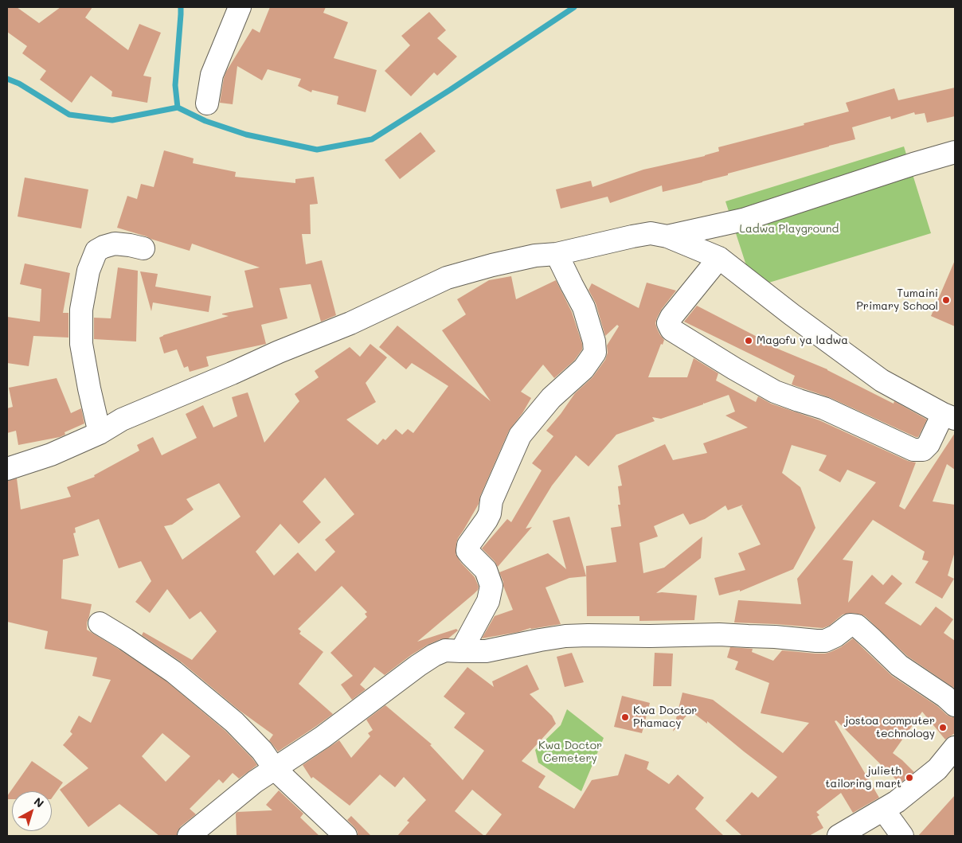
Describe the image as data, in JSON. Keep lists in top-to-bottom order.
{
  "parks": ["Ladwa Playground", "Kwa Doctor Cemetery"],
  "places": [
    "Tumaini Primary School",
    "Magofu ya ladwa",
    "Kwa Doctor Phamacy",
    "jostoa computer technology",
    "julieth tailoring mart"
  ],
  "north": "top right"
}
